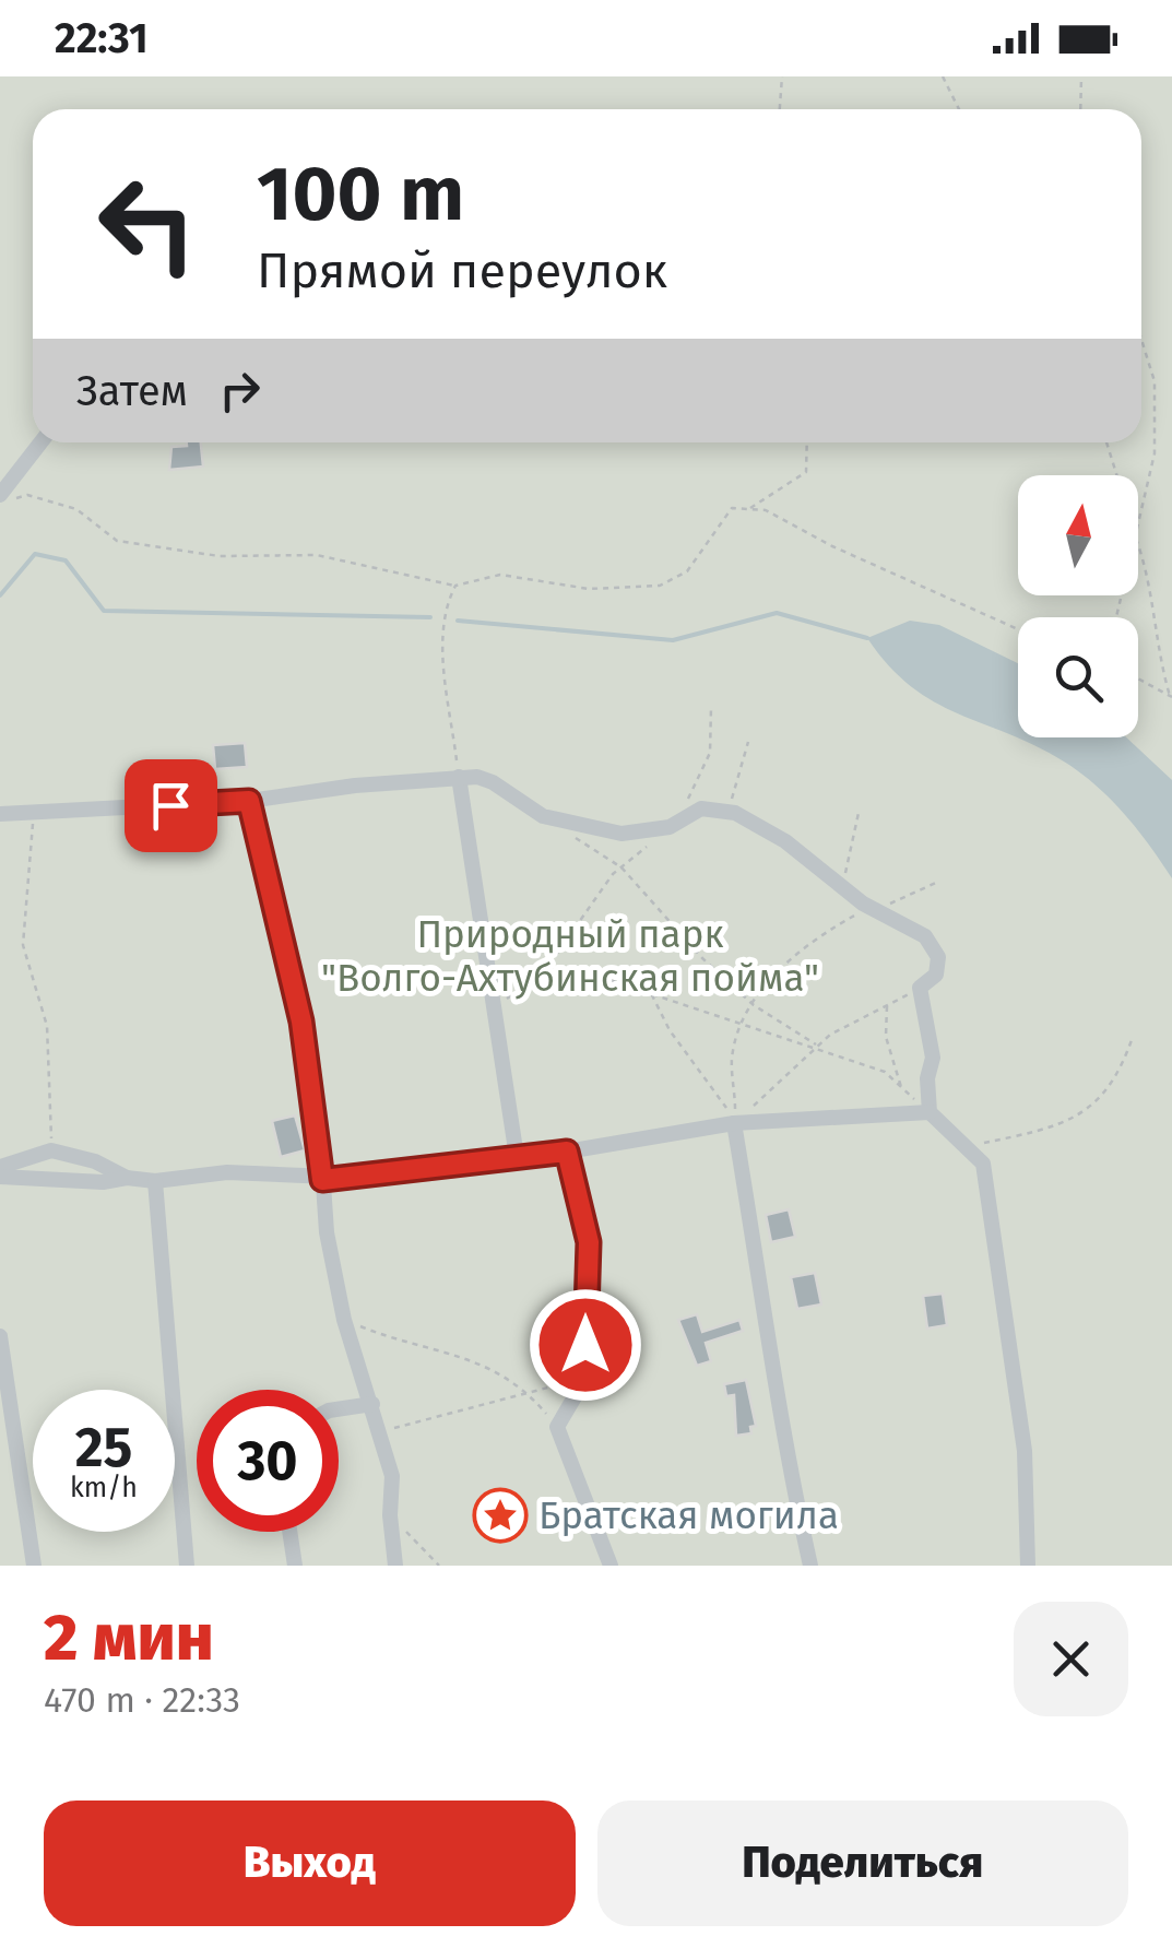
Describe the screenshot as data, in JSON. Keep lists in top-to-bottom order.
{
  "parks": ["Природный парк \"Волго-Ахтубинская пойма\""],
  "places": {
    "place": ["Братская могила"]
  },
  "north": "top",
  "page": {
    "status": "22:31",
    "turn": ["100 m", "Прямой переулок"],
    "then": "Затем",
    "speed": "25 km/h",
    "limit": "30",
    "heading": ["2 мин", "470 m · 22:33"],
    "buttons": ["Выход", "Поделиться"]
  }
}
